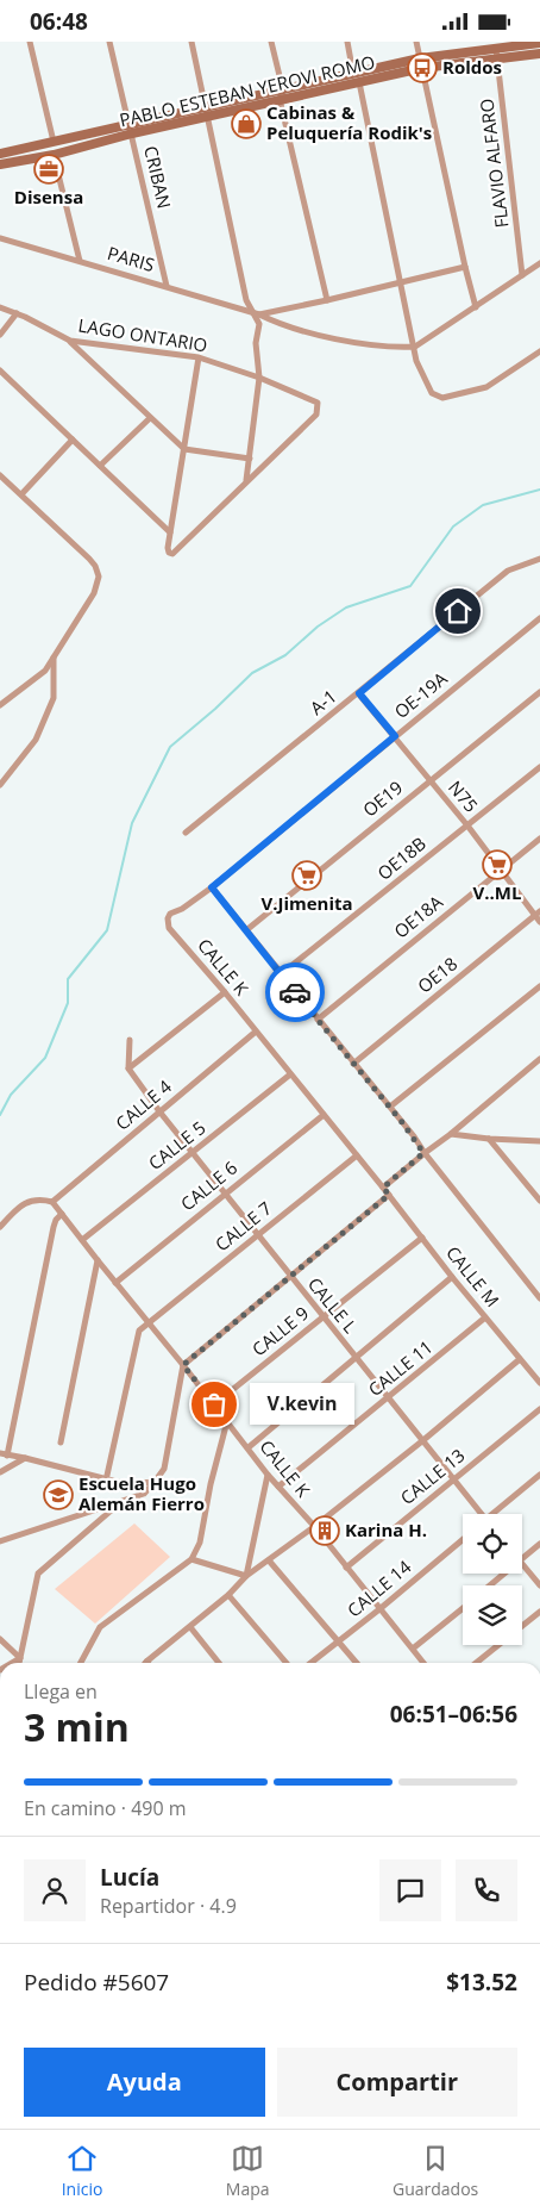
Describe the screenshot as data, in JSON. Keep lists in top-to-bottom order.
{
  "streets": {
    "main road": ["PABLO ESTEBAN YEROVI ROMO"],
    "street": [
      "FLAVIO ALFARO",
      "CRIBAN",
      "PARIS",
      "LAGO ONTARIO",
      "OE-19A",
      "A-1",
      "N75",
      "OE19",
      "OE18B",
      "OE18A",
      "CALLE K",
      "OE18",
      "CALLE 4",
      "CALLE 5",
      "CALLE 6",
      "CALLE 7",
      "CALLE M",
      "CALLE L",
      "CALLE 9",
      "CALLE 11",
      "CALLE 13",
      "CALLE 14"
    ]
  },
  "crossings": [
    ["PABLO ESTEBAN YEROVI ROMO", "FLAVIO ALFARO"],
    ["PABLO ESTEBAN YEROVI ROMO", "CRIBAN"],
    ["CRIBAN", "PARIS"],
    ["OE-19A", "N75"],
    ["OE-19A", "CALLE K"],
    ["A-1", "N75"],
    ["N75", "OE19"],
    ["N75", "OE18B"],
    ["N75", "OE18A"],
    ["N75", "OE18"],
    ["CALLE K", "CALLE 4"],
    ["CALLE K", "CALLE 5"],
    ["CALLE K", "CALLE 6"],
    ["CALLE K", "CALLE 7"],
    ["CALLE K", "CALLE M"],
    ["CALLE K", "CALLE 9"],
    ["CALLE K", "CALLE 11"],
    ["CALLE K", "CALLE 13"],
    ["CALLE K", "CALLE 14"],
    ["CALLE 4", "CALLE L"],
    ["CALLE 5", "CALLE L"],
    ["CALLE 6", "CALLE L"],
    ["CALLE 7", "CALLE L"],
    ["CALLE M", "CALLE 9"],
    ["CALLE M", "CALLE 11"],
    ["CALLE L", "CALLE 9"],
    ["CALLE L", "CALLE 11"],
    ["CALLE L", "CALLE 13"]
  ],
  "places": {
    "bus stop": ["Roldos"],
    "shop": ["Cabinas & Peluquería Rodik's"],
    "office": ["Disensa"],
    "supermarket": ["V..ML", "V.Jimenita"],
    "other": ["V.kevin"],
    "school or university": ["Escuela Hugo Alemán Fierro"],
    "building": ["Karina H."]
  },
  "page": {
    "status": "06:48",
    "bubble": "V.kevin",
    "heading": ["3 min", "Llega en", "06:51–06:56"],
    "panel": [
      "Lucía",
      "Repartidor · 4.9",
      "Pedido #5607",
      "$13.52"
    ],
    "bar": "En camino · 490 m",
    "buttons": ["Ayuda", "Compartir"],
    "tabs": ["Inicio", "Mapa", "Guardados"]
  }
}
